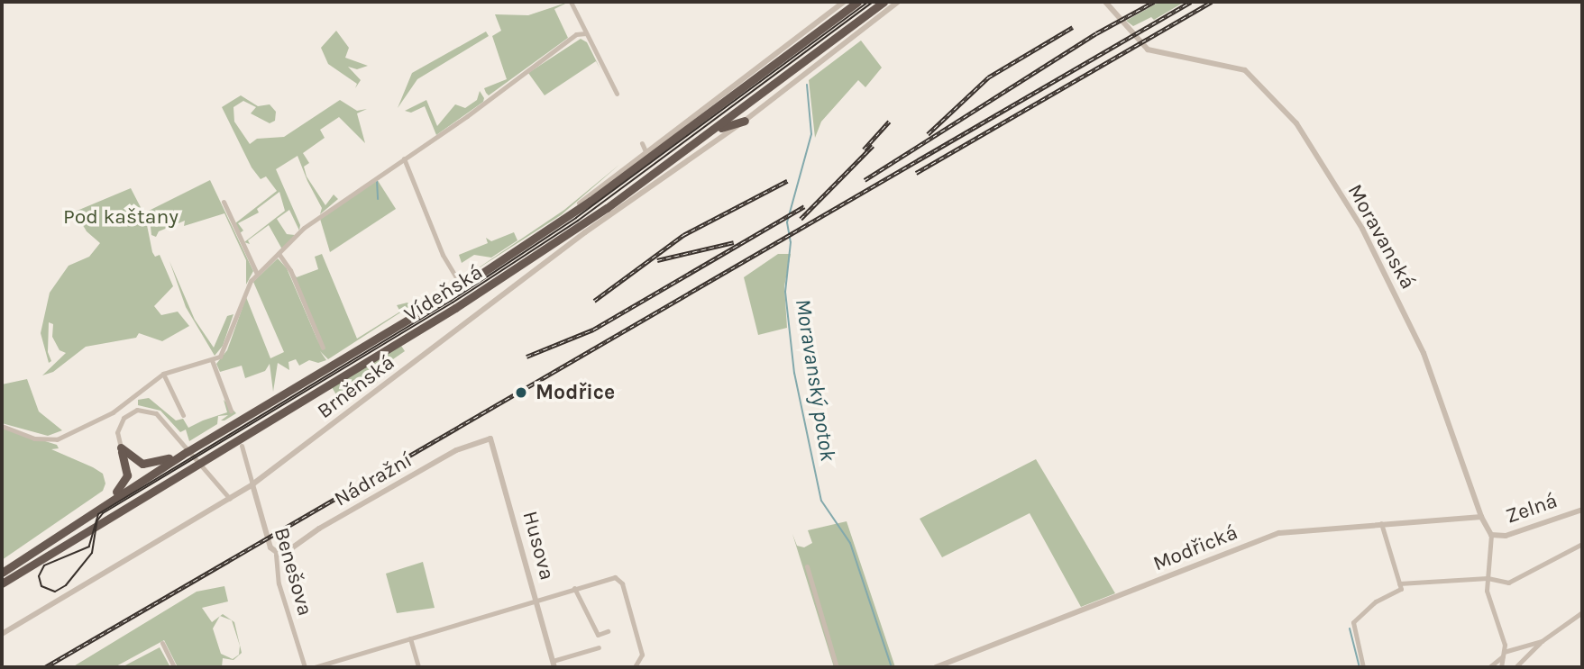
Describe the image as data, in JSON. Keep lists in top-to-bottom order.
{
  "streets": {
    "highway": ["Vídeňská"],
    "street": [
      "Moravanská",
      "Brněnská",
      "Nádražní",
      "Zelná",
      "Husova",
      "Modřická",
      "Benešova"
    ]
  },
  "crossings": [
    ["Moravanská", "Zelná"],
    ["Moravanská", "Modřická"],
    ["Brněnská", "Benešova"],
    ["Nádražní", "Husova"],
    ["Nádražní", "Benešova"]
  ],
  "water": ["Moravanský potok"],
  "parks": ["Pod kaštany"],
  "places": ["Modřice"]
}
